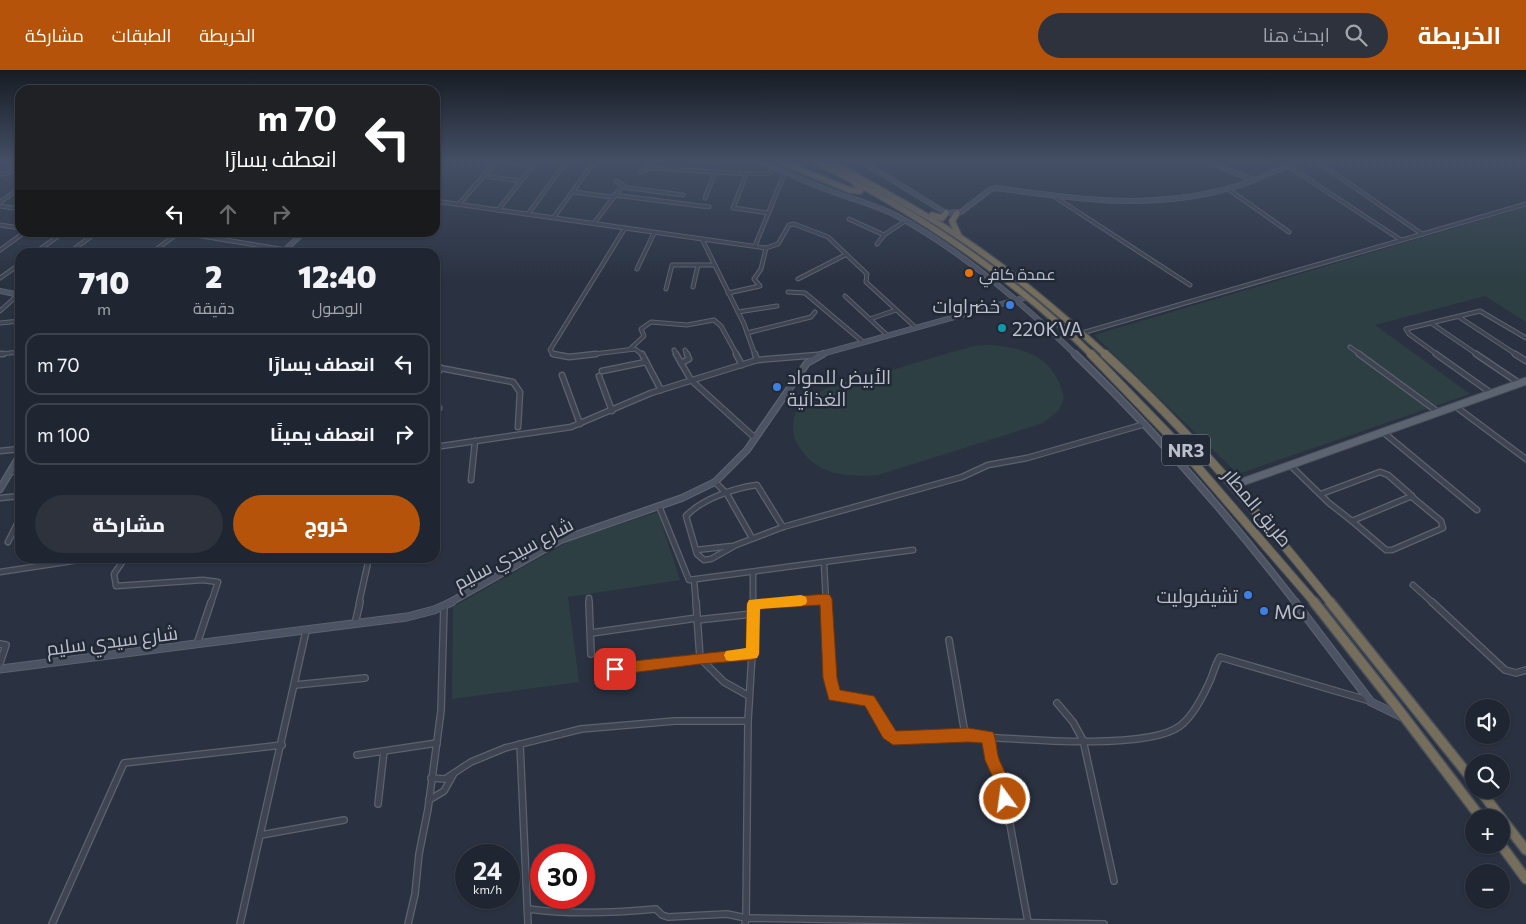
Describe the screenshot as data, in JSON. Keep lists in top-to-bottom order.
{
  "streets": {
    "highway": ["NR3", "طريق المطار"],
    "street": ["شارع سيدي سليم"]
  },
  "places": [
    "عمدة كافي",
    "خضراوات",
    "220KVA",
    "الأبيض للمواد الغذائية",
    "تشيفروليت",
    "MG"
  ],
  "page": {
    "header": "الخريطة",
    "search": "ابحث هنا",
    "nav": ["الخريطة", "الطبقات", "مشاركة"],
    "turn": ["70 m", "انعطف يسارًا"],
    "eta": [
      "12:40",
      "الوصول",
      "2",
      "دقيقة",
      "710",
      "m"
    ],
    "list": [
      {
        "name": "انعطف يسارًا",
        "value": "70 m"
      },
      {
        "name": "انعطف يمينًا",
        "value": "100 m"
      }
    ],
    "buttons": ["خروج", "مشاركة"],
    "map_buttons": ["+", "−"],
    "speed": "24 km/h",
    "limit": "30"
  }
}
